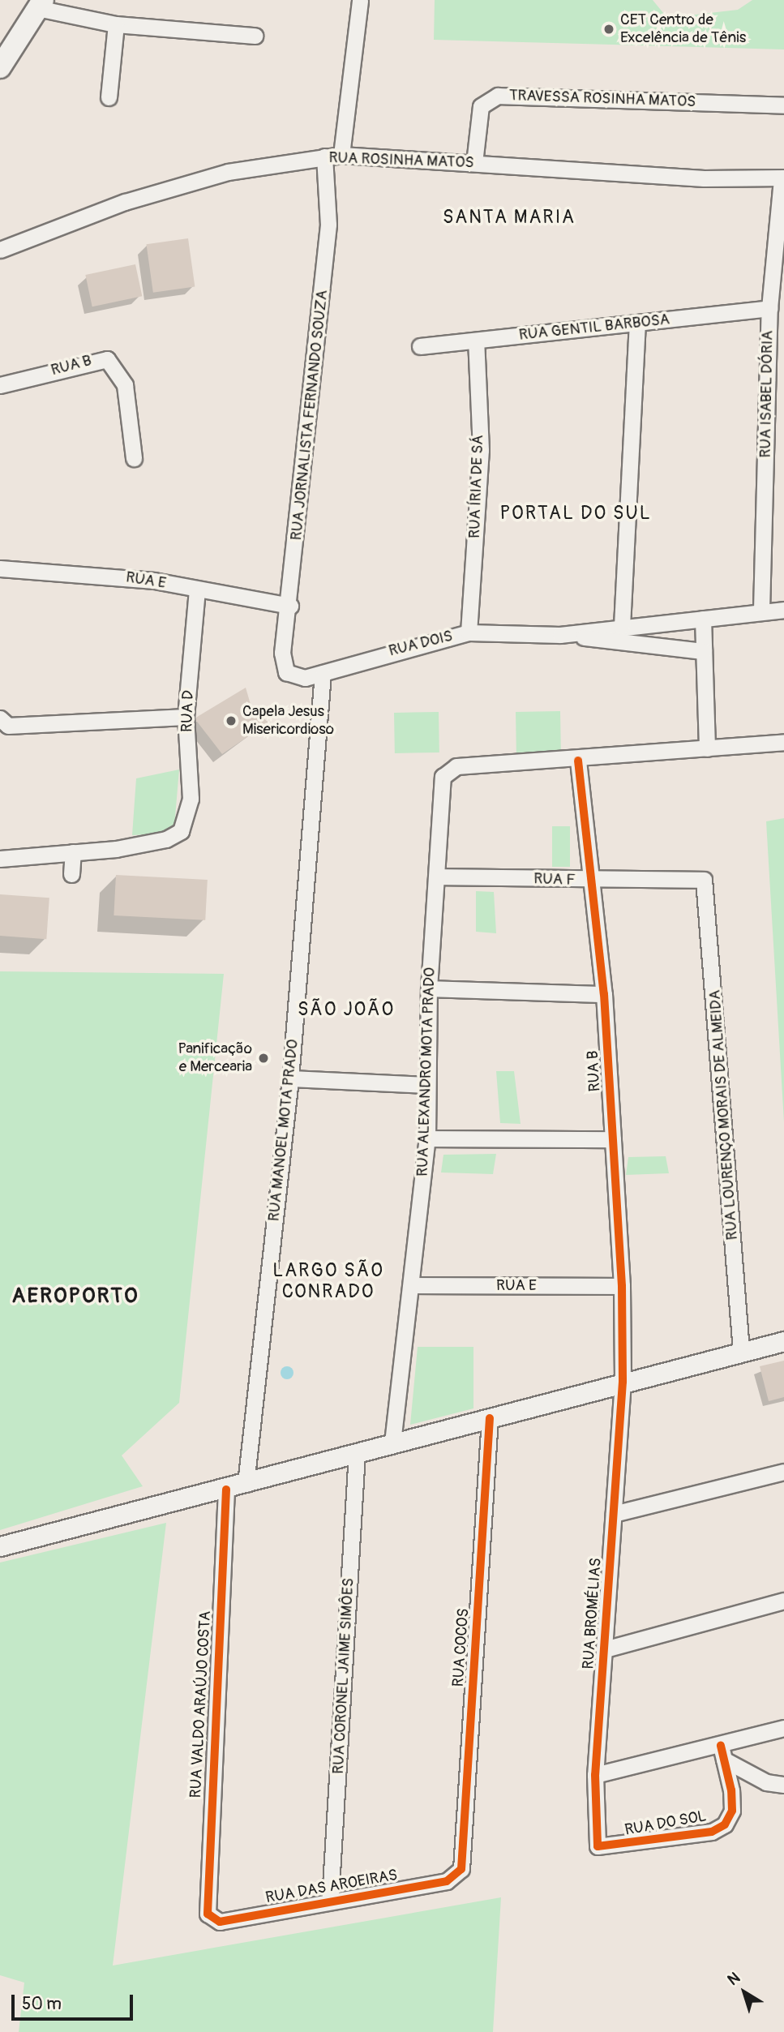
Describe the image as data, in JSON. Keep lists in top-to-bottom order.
{
  "streets": {
    "street": [
      "TRAVESSA ROSINHA MATOS",
      "RUA ROSINHA MATOS",
      "RUA GENTIL BARBOSA",
      "RUA B",
      "RUA ISABEL DÓRIA",
      "RUA JORNALISTA FERNANDO SOUZA",
      "RUA ÍRIA DE SÁ",
      "RUA E",
      "RUA DOIS",
      "RUA D",
      "RUA F",
      "RUA ALEXANDRO MOTA PRADO",
      "RUA LOURENÇO MORAIS DE ALMEIDA",
      "RUA MANOEL MOTA PRADO",
      "RUA BROMÉLIAS",
      "RUA COCOS",
      "RUA CORONEL JAIME SIMÔES",
      "RUA VALDO ARAÚJO COSTA",
      "RUA DO SOL",
      "RUA DAS AROEIRAS"
    ]
  },
  "crossings": [
    ["TRAVESSA ROSINHA MATOS", "RUA ROSINHA MATOS"],
    ["RUA ROSINHA MATOS", "RUA ISABEL DÓRIA"],
    ["RUA ROSINHA MATOS", "RUA JORNALISTA FERNANDO SOUZA"],
    ["RUA GENTIL BARBOSA", "RUA ISABEL DÓRIA"],
    ["RUA GENTIL BARBOSA", "RUA ÍRIA DE SÁ"],
    ["RUA B", "RUA E"],
    ["RUA B", "RUA F"],
    ["RUA B", "RUA ALEXANDRO MOTA PRADO"],
    ["RUA B", "RUA BROMÉLIAS"],
    ["RUA ISABEL DÓRIA", "RUA DOIS"],
    ["RUA JORNALISTA FERNANDO SOUZA", "RUA E"],
    ["RUA JORNALISTA FERNANDO SOUZA", "RUA DOIS"],
    ["RUA ÍRIA DE SÁ", "RUA DOIS"],
    ["RUA E", "RUA D"],
    ["RUA E", "RUA ALEXANDRO MOTA PRADO"],
    ["RUA DOIS", "RUA MANOEL MOTA PRADO"],
    ["RUA F", "RUA ALEXANDRO MOTA PRADO"],
    ["RUA F", "RUA LOURENÇO MORAIS DE ALMEIDA"],
    ["RUA BROMÉLIAS", "RUA DO SOL"],
    ["RUA COCOS", "RUA DAS AROEIRAS"],
    ["RUA CORONEL JAIME SIMÔES", "RUA DAS AROEIRAS"],
    ["RUA VALDO ARAÚJO COSTA", "RUA DAS AROEIRAS"]
  ],
  "districts": [
    "SANTA MARIA",
    "PORTAL DO SUL",
    "SÃO JOÃO",
    "LARGO SÃO CONRADO",
    "AEROPORTO"
  ],
  "places": ["CET Centro de Excelência de Tênis", "Capela Jesus Misericordioso", "Panificação e Mercearia"],
  "scale_bar": "50 m",
  "north": "top left"
}
